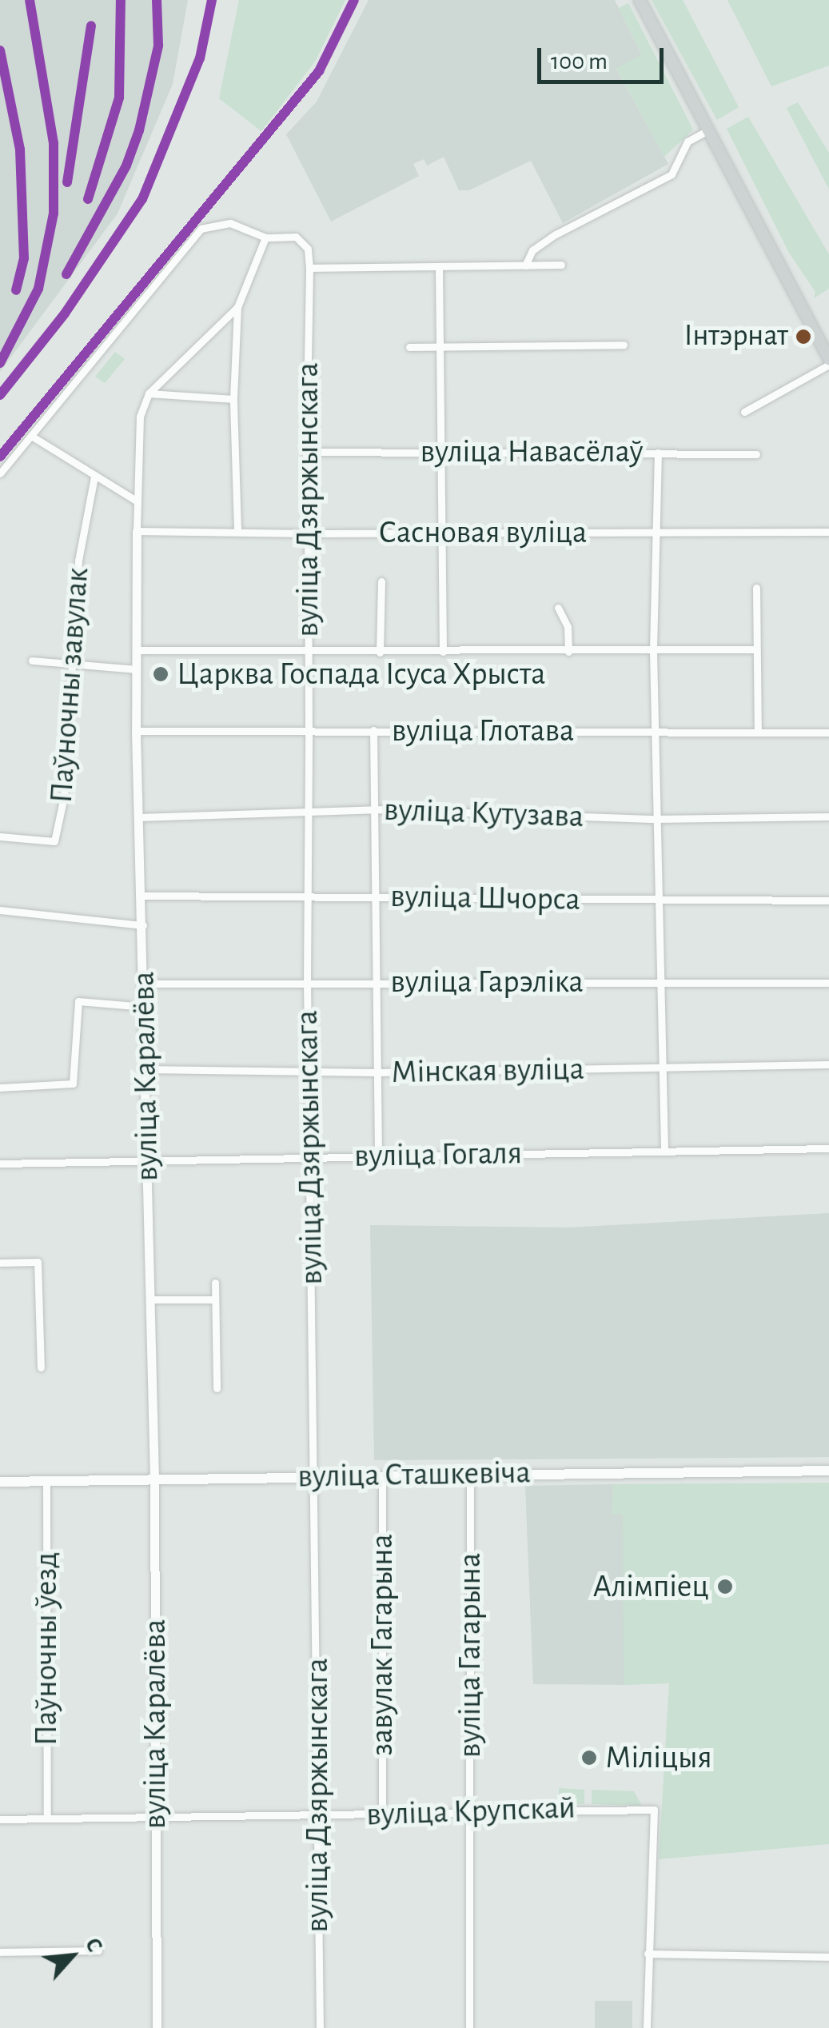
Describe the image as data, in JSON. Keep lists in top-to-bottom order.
{
  "streets": {
    "main road": ["вуліца Сташкевіча"],
    "street": [
      "вуліца Навасёлаў",
      "вуліца Дзяржынскага",
      "Сасновая вуліца",
      "Паўночны завулак",
      "вуліца Глотава",
      "вуліца Кутузава",
      "вуліца Шчорса",
      "вуліца Гарэліка",
      "Мінская вуліца",
      "вуліца Каралёва",
      "вуліца Гогаля",
      "завулак Гагарына",
      "Паўночны ўезд",
      "вуліца Гагарына",
      "вуліца Крупскай"
    ]
  },
  "crossings": [
    ["вуліца Навасёлаў", "вуліца Дзяржынскага"],
    ["вуліца Дзяржынскага", "Сасновая вуліца"],
    ["вуліца Дзяржынскага", "вуліца Глотава"],
    ["вуліца Дзяржынскага", "вуліца Кутузава"],
    ["вуліца Дзяржынскага", "вуліца Шчорса"],
    ["вуліца Дзяржынскага", "вуліца Гарэліка"],
    ["вуліца Дзяржынскага", "Мінская вуліца"],
    ["вуліца Дзяржынскага", "вуліца Гогаля"],
    ["вуліца Дзяржынскага", "вуліца Сташкевіча"],
    ["вуліца Дзяржынскага", "вуліца Крупскай"],
    ["Сасновая вуліца", "вуліца Каралёва"],
    ["вуліца Глотава", "вуліца Каралёва"],
    ["вуліца Кутузава", "вуліца Каралёва"],
    ["вуліца Шчорса", "вуліца Каралёва"],
    ["вуліца Гарэліка", "вуліца Каралёва"],
    ["Мінская вуліца", "вуліца Каралёва"],
    ["вуліца Каралёва", "вуліца Гогаля"],
    ["вуліца Каралёва", "вуліца Сташкевіча"],
    ["вуліца Каралёва", "вуліца Крупскай"],
    ["вуліца Сташкевіча", "завулак Гагарына"],
    ["вуліца Сташкевіча", "Паўночны ўезд"],
    ["вуліца Сташкевіча", "вуліца Гагарына"],
    ["завулак Гагарына", "вуліца Крупскай"],
    ["Паўночны ўезд", "вуліца Крупскай"],
    ["вуліца Гагарына", "вуліца Крупскай"]
  ],
  "places": [
    "Інтэрнат",
    "Царква Госпада Ісуса Хрыста",
    "Алімпіец",
    "Міліцыя"
  ],
  "scale_bar": "100 m",
  "north": "top right"
}
